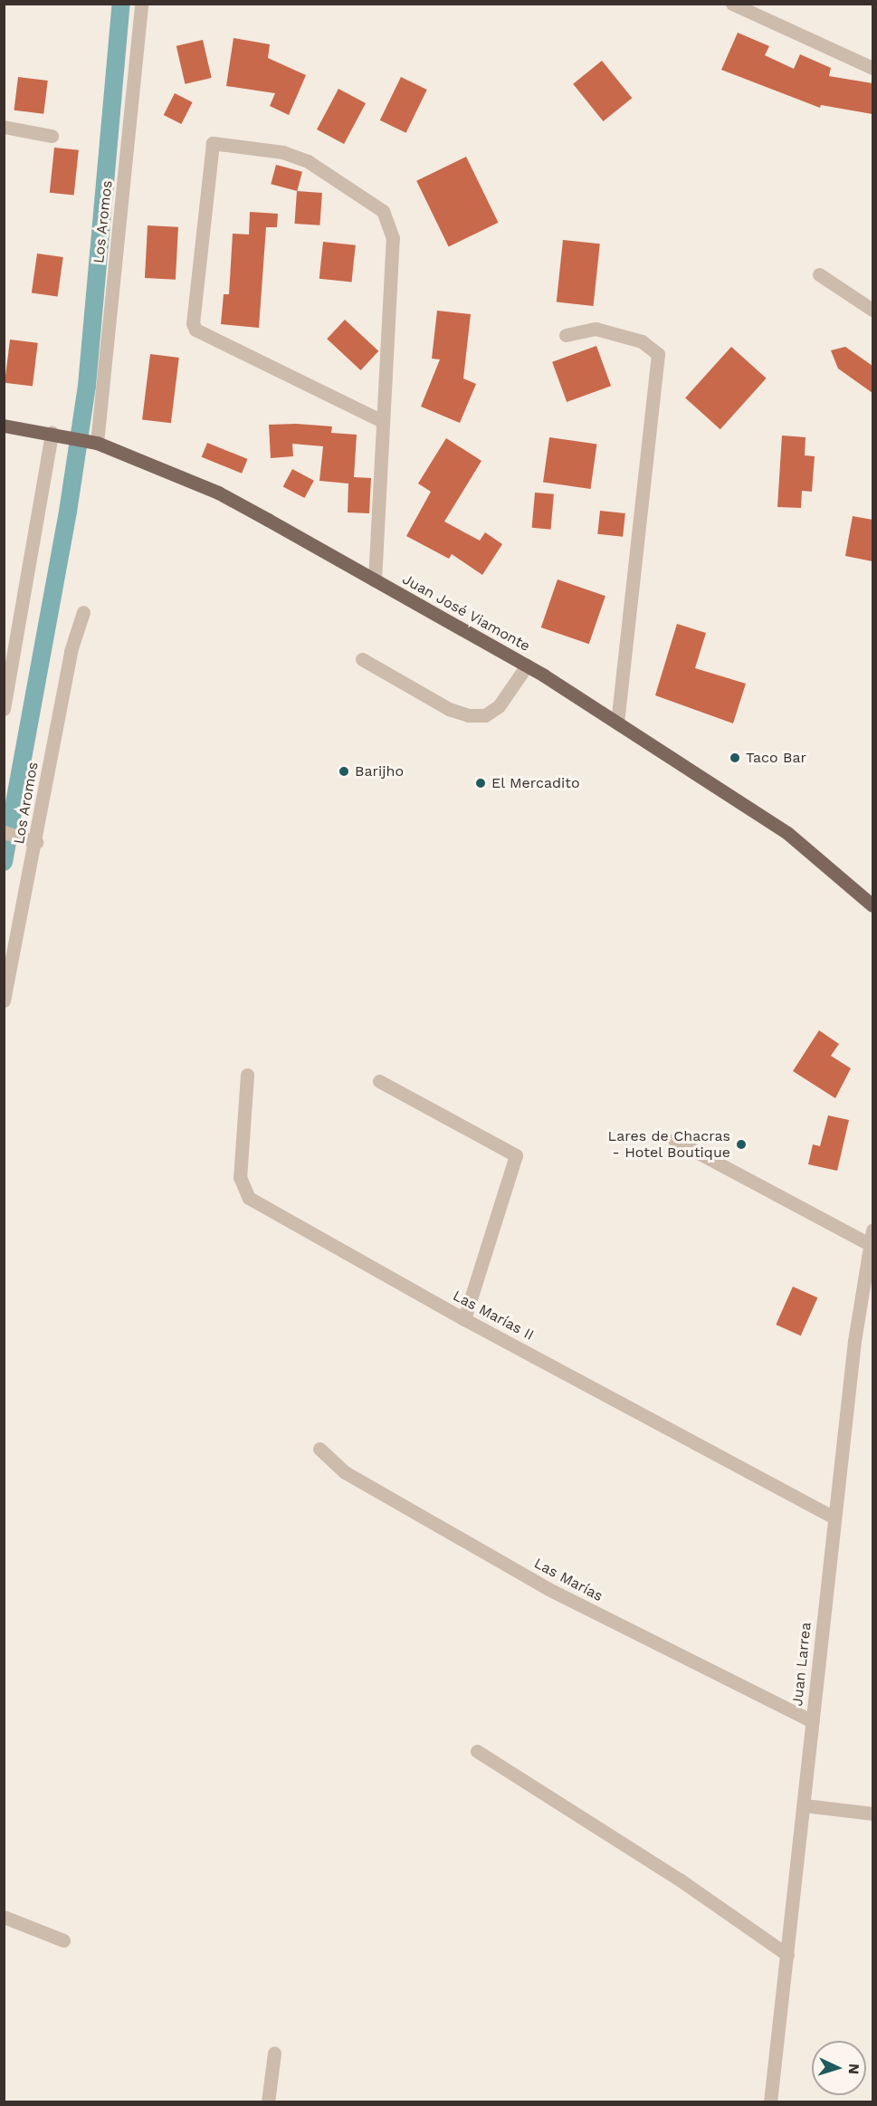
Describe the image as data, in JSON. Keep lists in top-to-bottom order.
{
  "streets": {
    "main road": ["Juan José Viamonte"],
    "street": [
      "Los Aromos",
      "Las Marías II",
      "Las Marías",
      "Juan Larrea"
    ]
  },
  "crossings": [
    ["Los Aromos", "Juan José Viamonte"],
    ["Las Marías II", "Juan Larrea"],
    ["Las Marías", "Juan Larrea"]
  ],
  "places": [
    "Taco Bar",
    "Barijho",
    "El Mercadito",
    "Lares de Chacras - Hotel Boutique"
  ],
  "north": "right"
}
